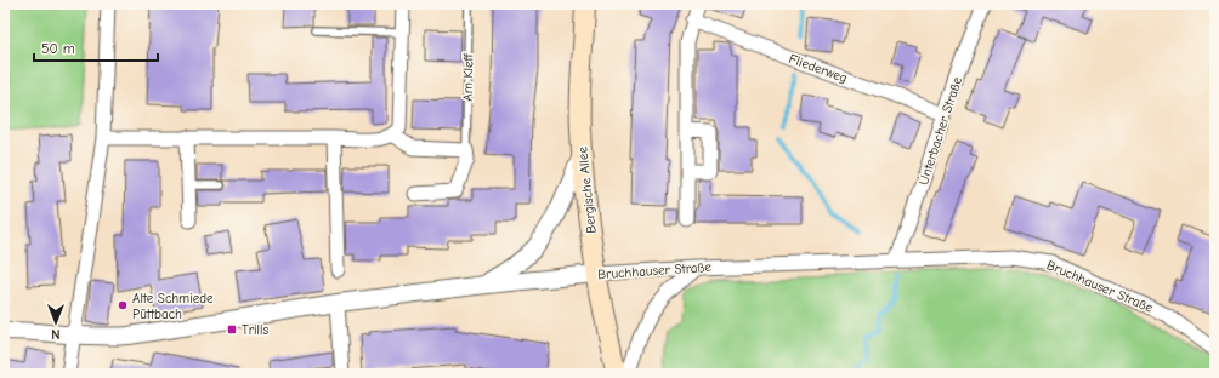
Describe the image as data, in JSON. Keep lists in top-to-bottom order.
{
  "streets": {
    "main road": ["Bergische Allee"],
    "street": [
      "Fliederweg",
      "Am Kleff",
      "Unterbacher Straße",
      "Bruchhauser Straße"
    ]
  },
  "crossings": [
    ["Fliederweg", "Unterbacher Straße"],
    ["Unterbacher Straße", "Bruchhauser Straße"],
    ["Bergische Allee", "Bruchhauser Straße"]
  ],
  "places": {
    "other": ["Alte Schmiede Püttbach"],
    "transit": ["Trills"]
  },
  "scale_bar": "50 m",
  "north": "bottom"
}
